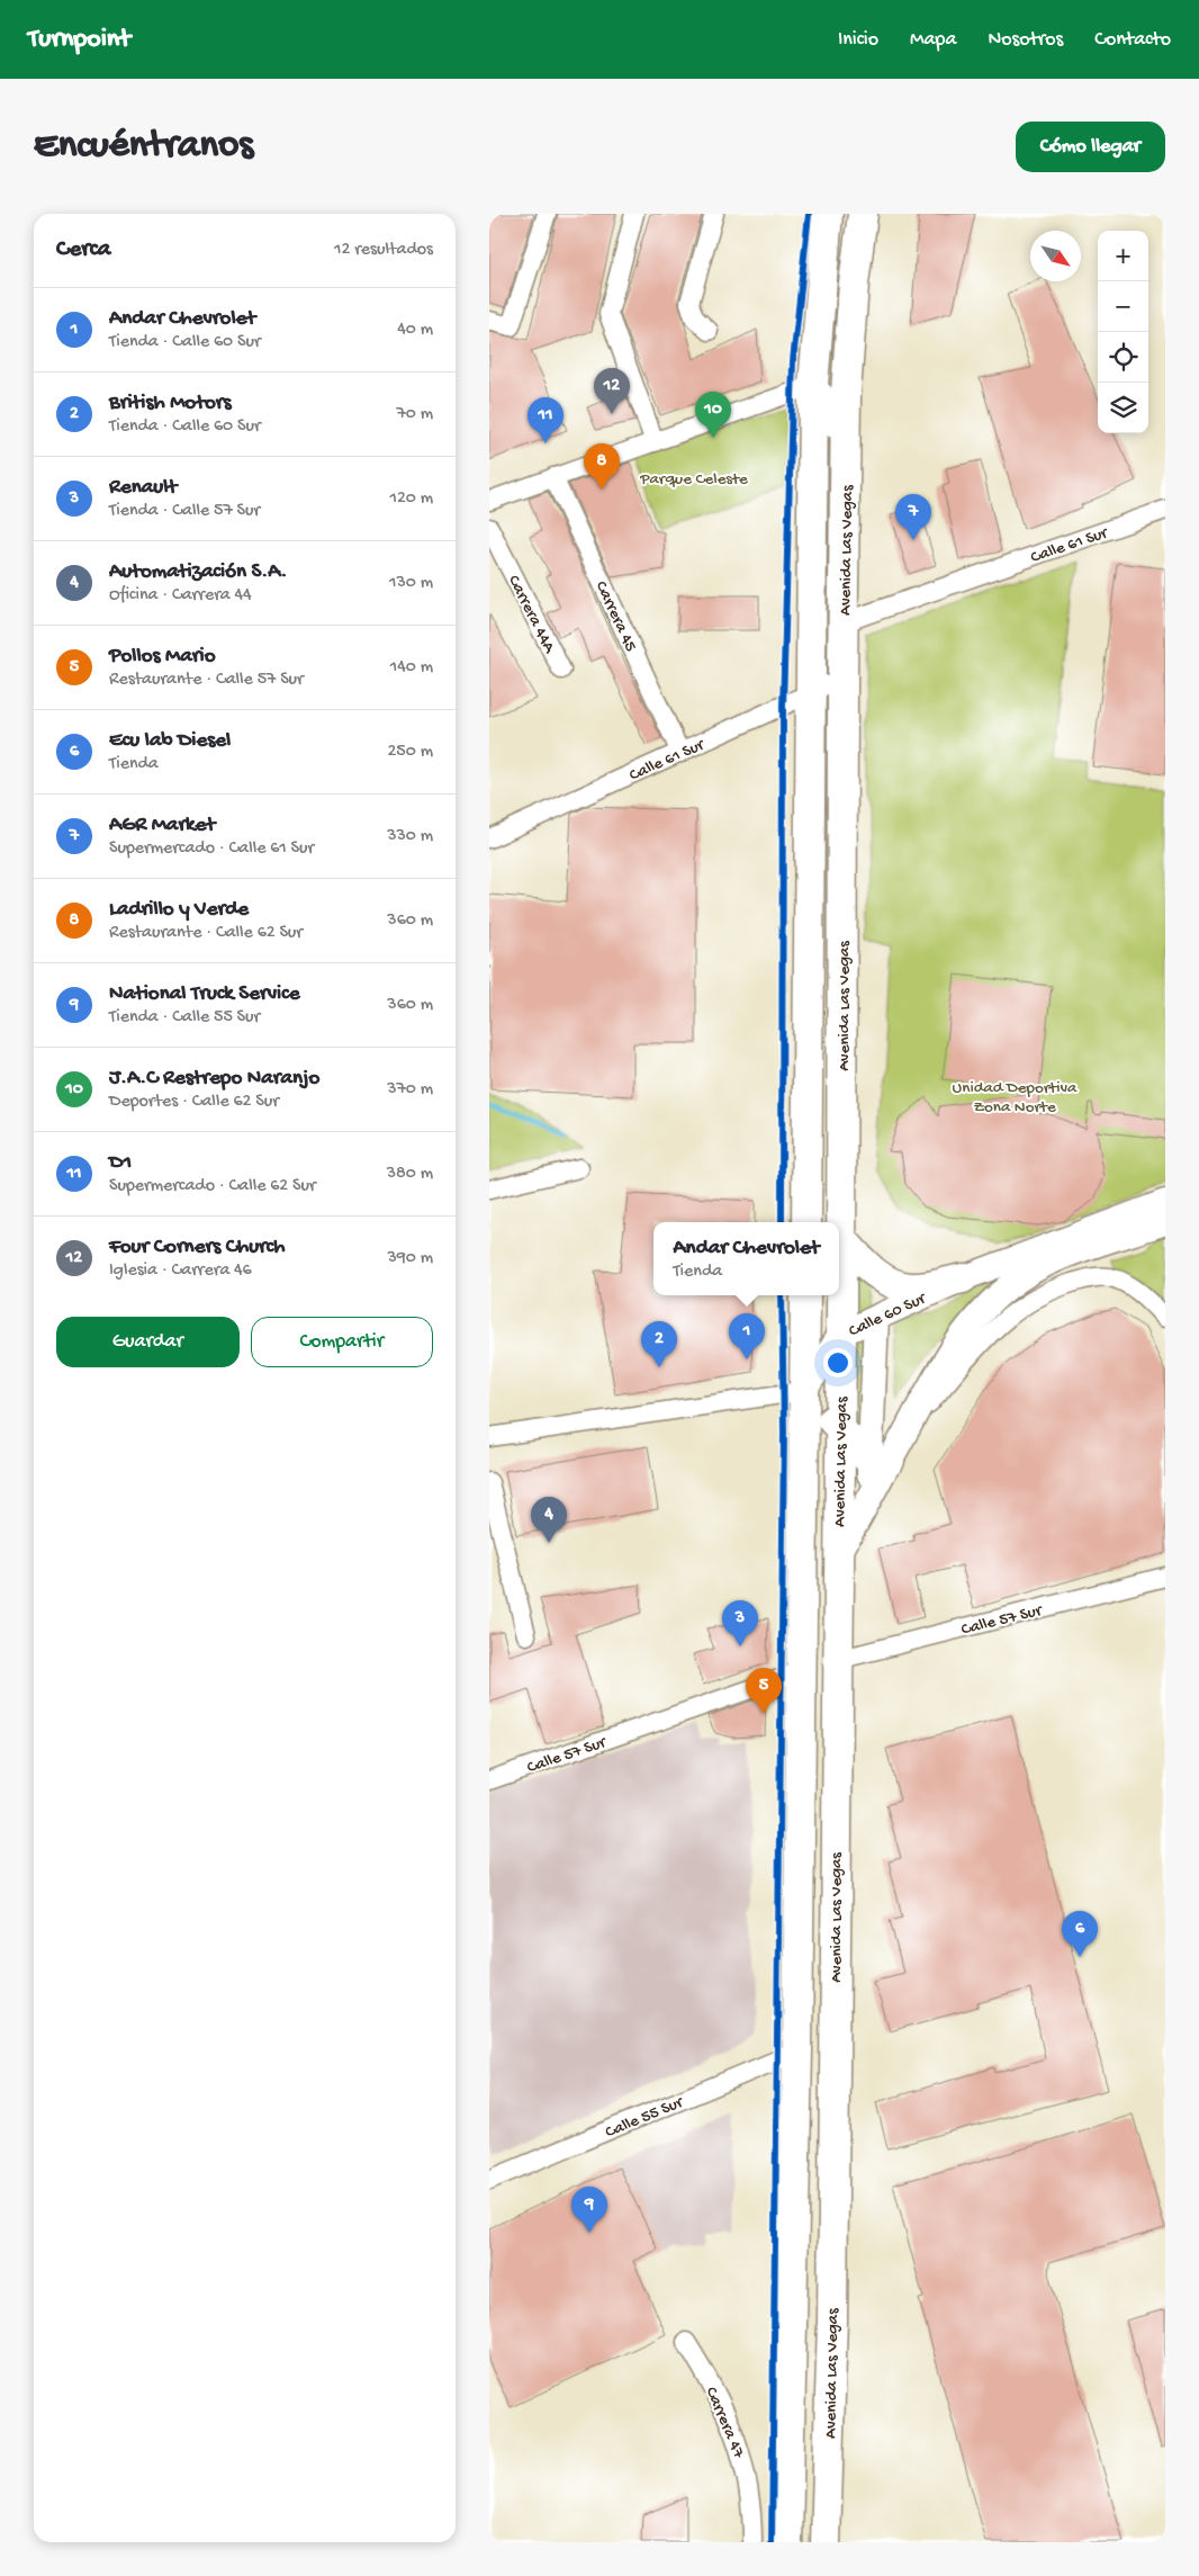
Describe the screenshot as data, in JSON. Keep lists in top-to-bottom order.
{
  "streets": {
    "main road": ["Avenida Las Vegas", "Calle 60 Sur"],
    "street": [
      "Calle 61 Sur",
      "Carrera 44A",
      "Carrera 45",
      "Calle 57 Sur",
      "Calle 55 Sur",
      "Carrera 47"
    ]
  },
  "crossings": [
    ["Calle 61 Sur", "Avenida Las Vegas"],
    ["Calle 61 Sur", "Carrera 45"],
    ["Avenida Las Vegas", "Calle 60 Sur"],
    ["Avenida Las Vegas", "Calle 57 Sur"],
    ["Avenida Las Vegas", "Calle 55 Sur"]
  ],
  "parks": ["Parque Celeste", "Unidad Deportiva Zona Norte"],
  "north": "bottom right",
  "page": {
    "header": "Turnpoint",
    "nav": [
      "Inicio",
      "Mapa",
      "Nosotros",
      "Contacto"
    ],
    "buttons": [
      "Cómo llegar",
      ["Guardar", "Compartir"]
    ],
    "title": "Encuéntranos",
    "heading": ["Cerca", "12 resultados"],
    "map_buttons": ["+", "−"],
    "list": [
      {
        "mark": "1",
        "name": "Andar Chevrolet",
        "note": "Tienda · Calle 60 Sur",
        "value": "40 m"
      },
      {
        "mark": "2",
        "name": "British Motors",
        "note": "Tienda · Calle 60 Sur",
        "value": "70 m"
      },
      {
        "mark": "3",
        "name": "Renault",
        "note": "Tienda · Calle 57 Sur",
        "value": "120 m"
      },
      {
        "mark": "4",
        "name": "Automatización S.A.",
        "note": "Oficina · Carrera 44",
        "value": "130 m"
      },
      {
        "mark": "5",
        "name": "Pollos Mario",
        "note": "Restaurante · Calle 57 Sur",
        "value": "140 m"
      },
      {
        "mark": "6",
        "name": "Ecu lab Diesel",
        "note": "Tienda",
        "value": "250 m"
      },
      {
        "mark": "7",
        "name": "AGR Market",
        "note": "Supermercado · Calle 61 Sur",
        "value": "330 m"
      },
      {
        "mark": "8",
        "name": "Ladrillo y Verde",
        "note": "Restaurante · Calle 62 Sur",
        "value": "360 m"
      },
      {
        "mark": "9",
        "name": "National Truck Service",
        "note": "Tienda · Calle 55 Sur",
        "value": "360 m"
      },
      {
        "mark": "10",
        "name": "J.A.C Restrepo Naranjo",
        "note": "Deportes · Calle 62 Sur",
        "value": "370 m"
      },
      {
        "mark": "11",
        "name": "D1",
        "note": "Supermercado · Calle 62 Sur",
        "value": "380 m"
      },
      {
        "mark": "12",
        "name": "Four Corners Church",
        "note": "Iglesia · Carrera 46",
        "value": "390 m"
      }
    ],
    "pins": [
      "12",
      "10",
      "11",
      "8",
      "7",
      "1",
      "2",
      "4",
      "3",
      "5",
      "6",
      "9"
    ],
    "popup": ["Andar Chevrolet", "Tienda"]
  }
}
